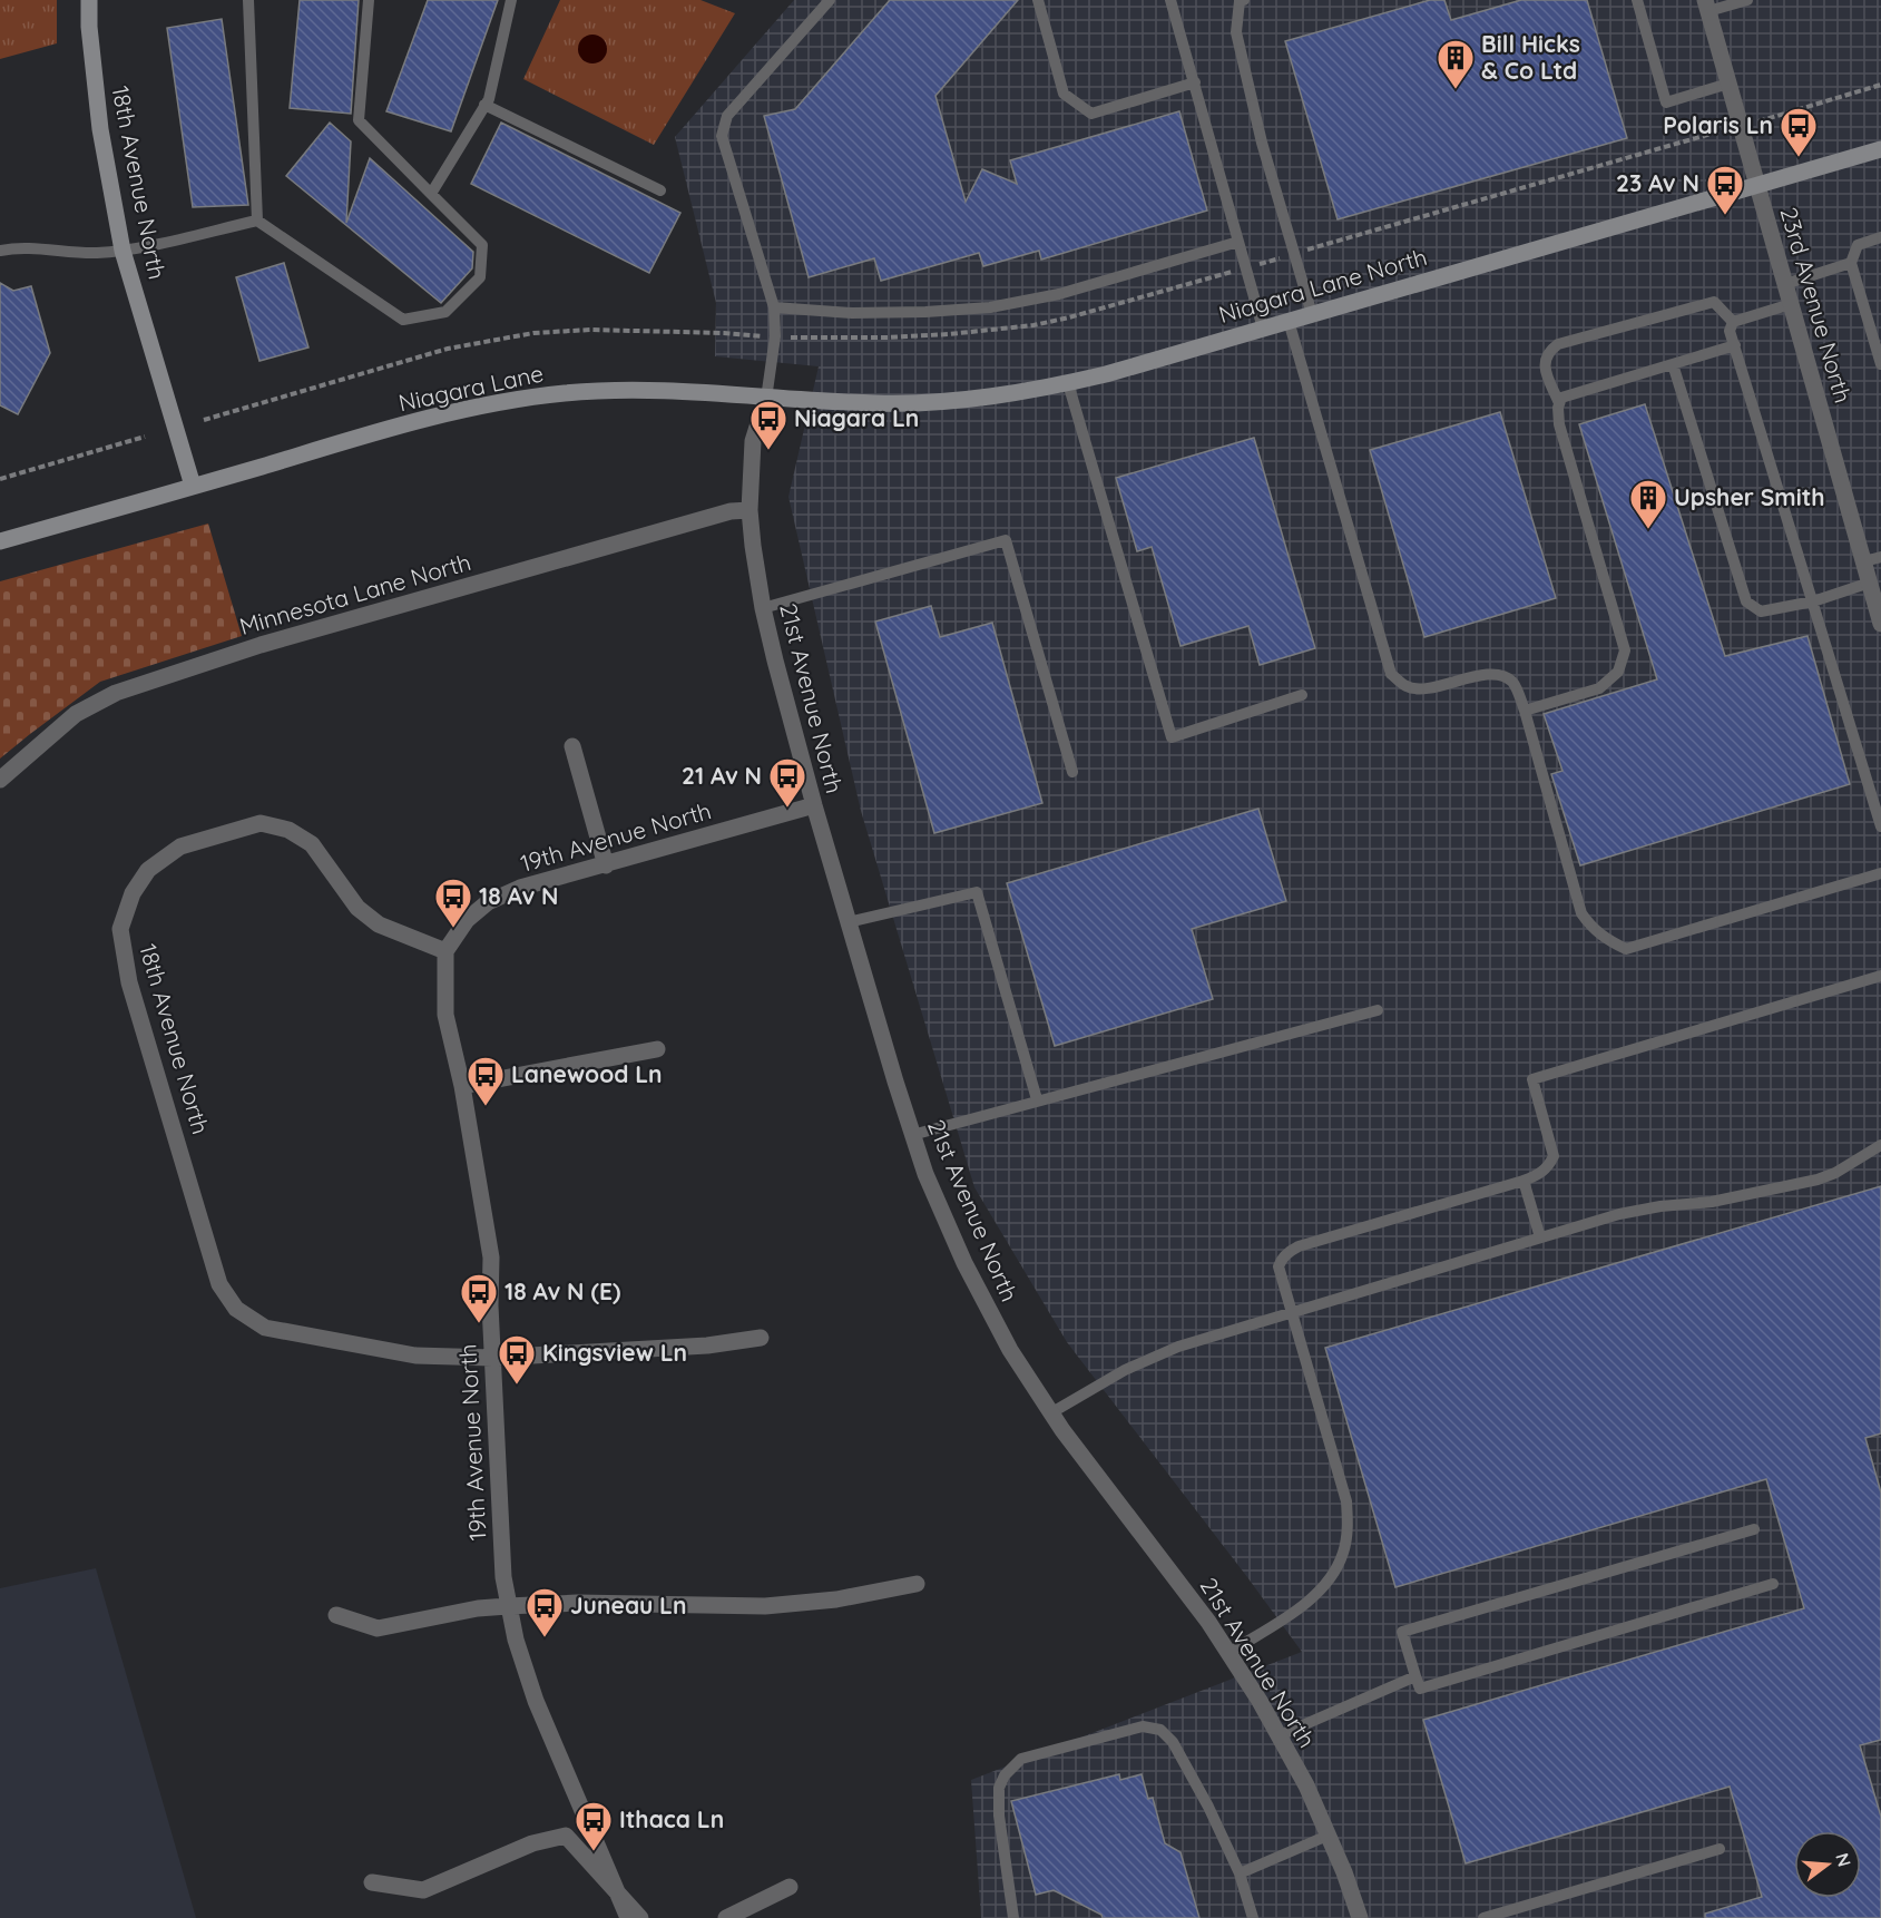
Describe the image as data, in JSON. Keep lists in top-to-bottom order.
{
  "streets": {
    "street": [
      "18th Avenue North",
      "Niagara Lane North",
      "23rd Avenue North",
      "Niagara Lane",
      "Minnesota Lane North",
      "21st Avenue North",
      "19th Avenue North"
    ]
  },
  "crossings": [
    ["18th Avenue North", "Niagara Lane"],
    ["18th Avenue North", "19th Avenue North"],
    ["Niagara Lane North", "23rd Avenue North"],
    ["Niagara Lane North", "Niagara Lane"],
    ["Niagara Lane North", "21st Avenue North"],
    ["Niagara Lane", "21st Avenue North"],
    ["Minnesota Lane North", "21st Avenue North"],
    ["21st Avenue North", "19th Avenue North"]
  ],
  "places": {
    "building": ["Bill Hicks & Co Ltd", "Upsher Smith"],
    "bus stop": [
      "Polaris Ln",
      "23 Av N",
      "Niagara Ln",
      "21 Av N",
      "18 Av N",
      "Lanewood Ln",
      "18 Av N (E)",
      "Kingsview Ln",
      "Juneau Ln",
      "Ithaca Ln"
    ]
  },
  "north": "right"
}
